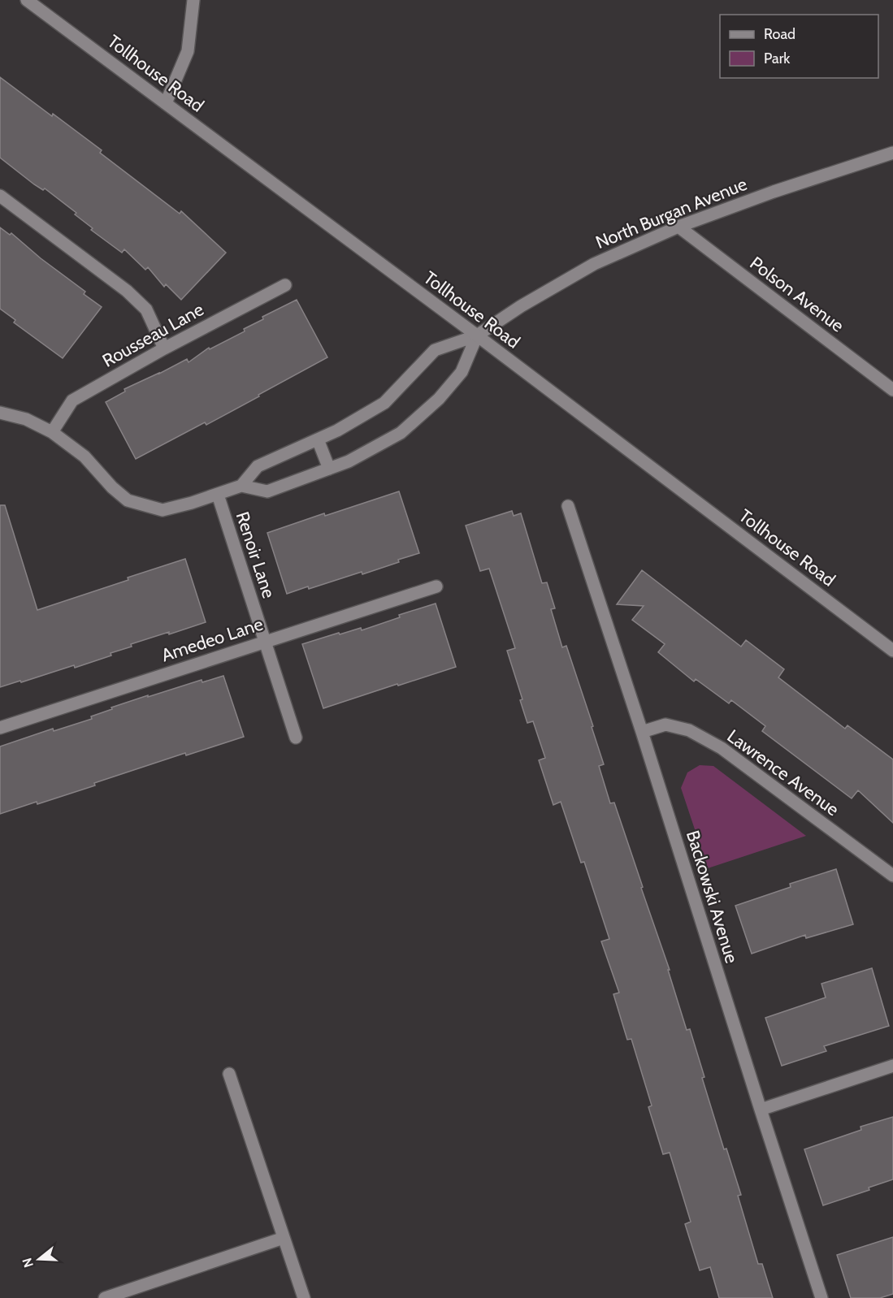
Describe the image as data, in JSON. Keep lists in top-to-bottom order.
{
  "streets": {
    "street": [
      "Tollhouse Road",
      "North Burgan Avenue",
      "Polson Avenue",
      "Rousseau Lane",
      "Renoir Lane",
      "Amedeo Lane",
      "Lawrence Avenue",
      "Backowski Avenue"
    ]
  },
  "crossings": [
    ["Tollhouse Road", "North Burgan Avenue"],
    ["North Burgan Avenue", "Polson Avenue"],
    ["Renoir Lane", "Amedeo Lane"],
    ["Lawrence Avenue", "Backowski Avenue"]
  ],
  "legend": ["Road", "Park"],
  "north": "left"
}
